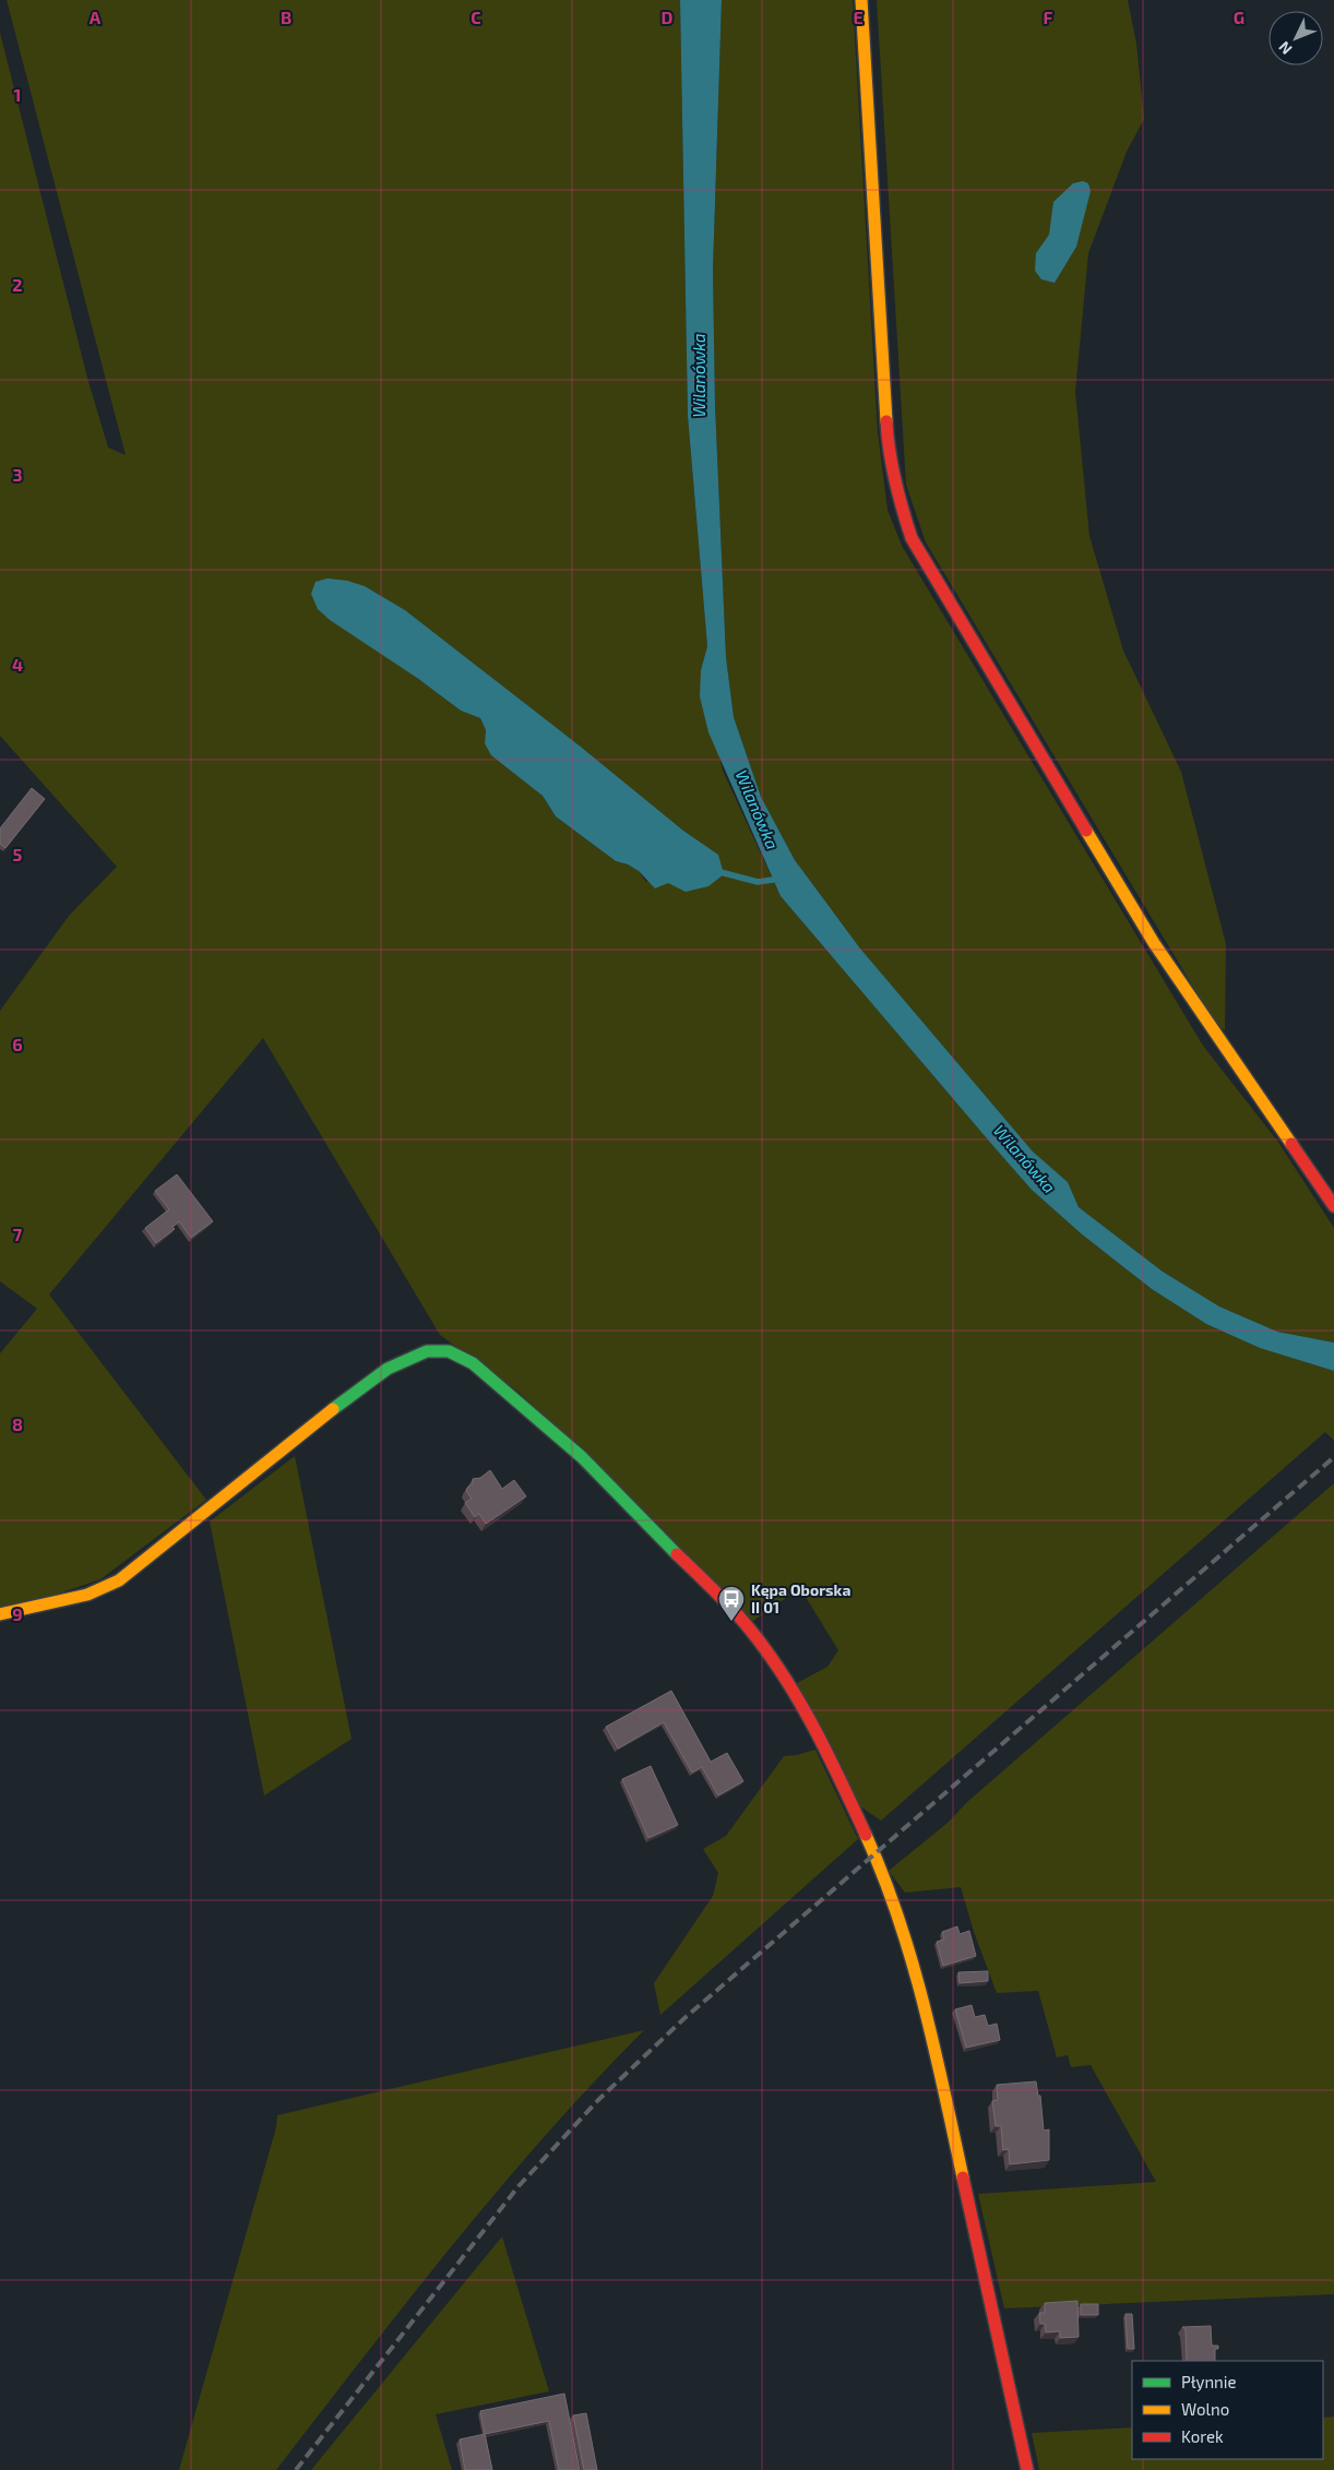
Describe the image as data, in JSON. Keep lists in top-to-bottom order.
{
  "water": ["Wilanówka"],
  "places": {
    "bus stop": ["Kępa Oborska II 01"]
  },
  "legend": ["Płynnie", "Wolno", "Korek"],
  "north": "bottom left",
  "grid": {
    "columns": [
      "A",
      "B",
      "C",
      "D",
      "E",
      "F",
      "G"
    ],
    "rows": [
      "1",
      "2",
      "3",
      "4",
      "5",
      "6",
      "7",
      "8",
      "9"
    ]
  }
}
